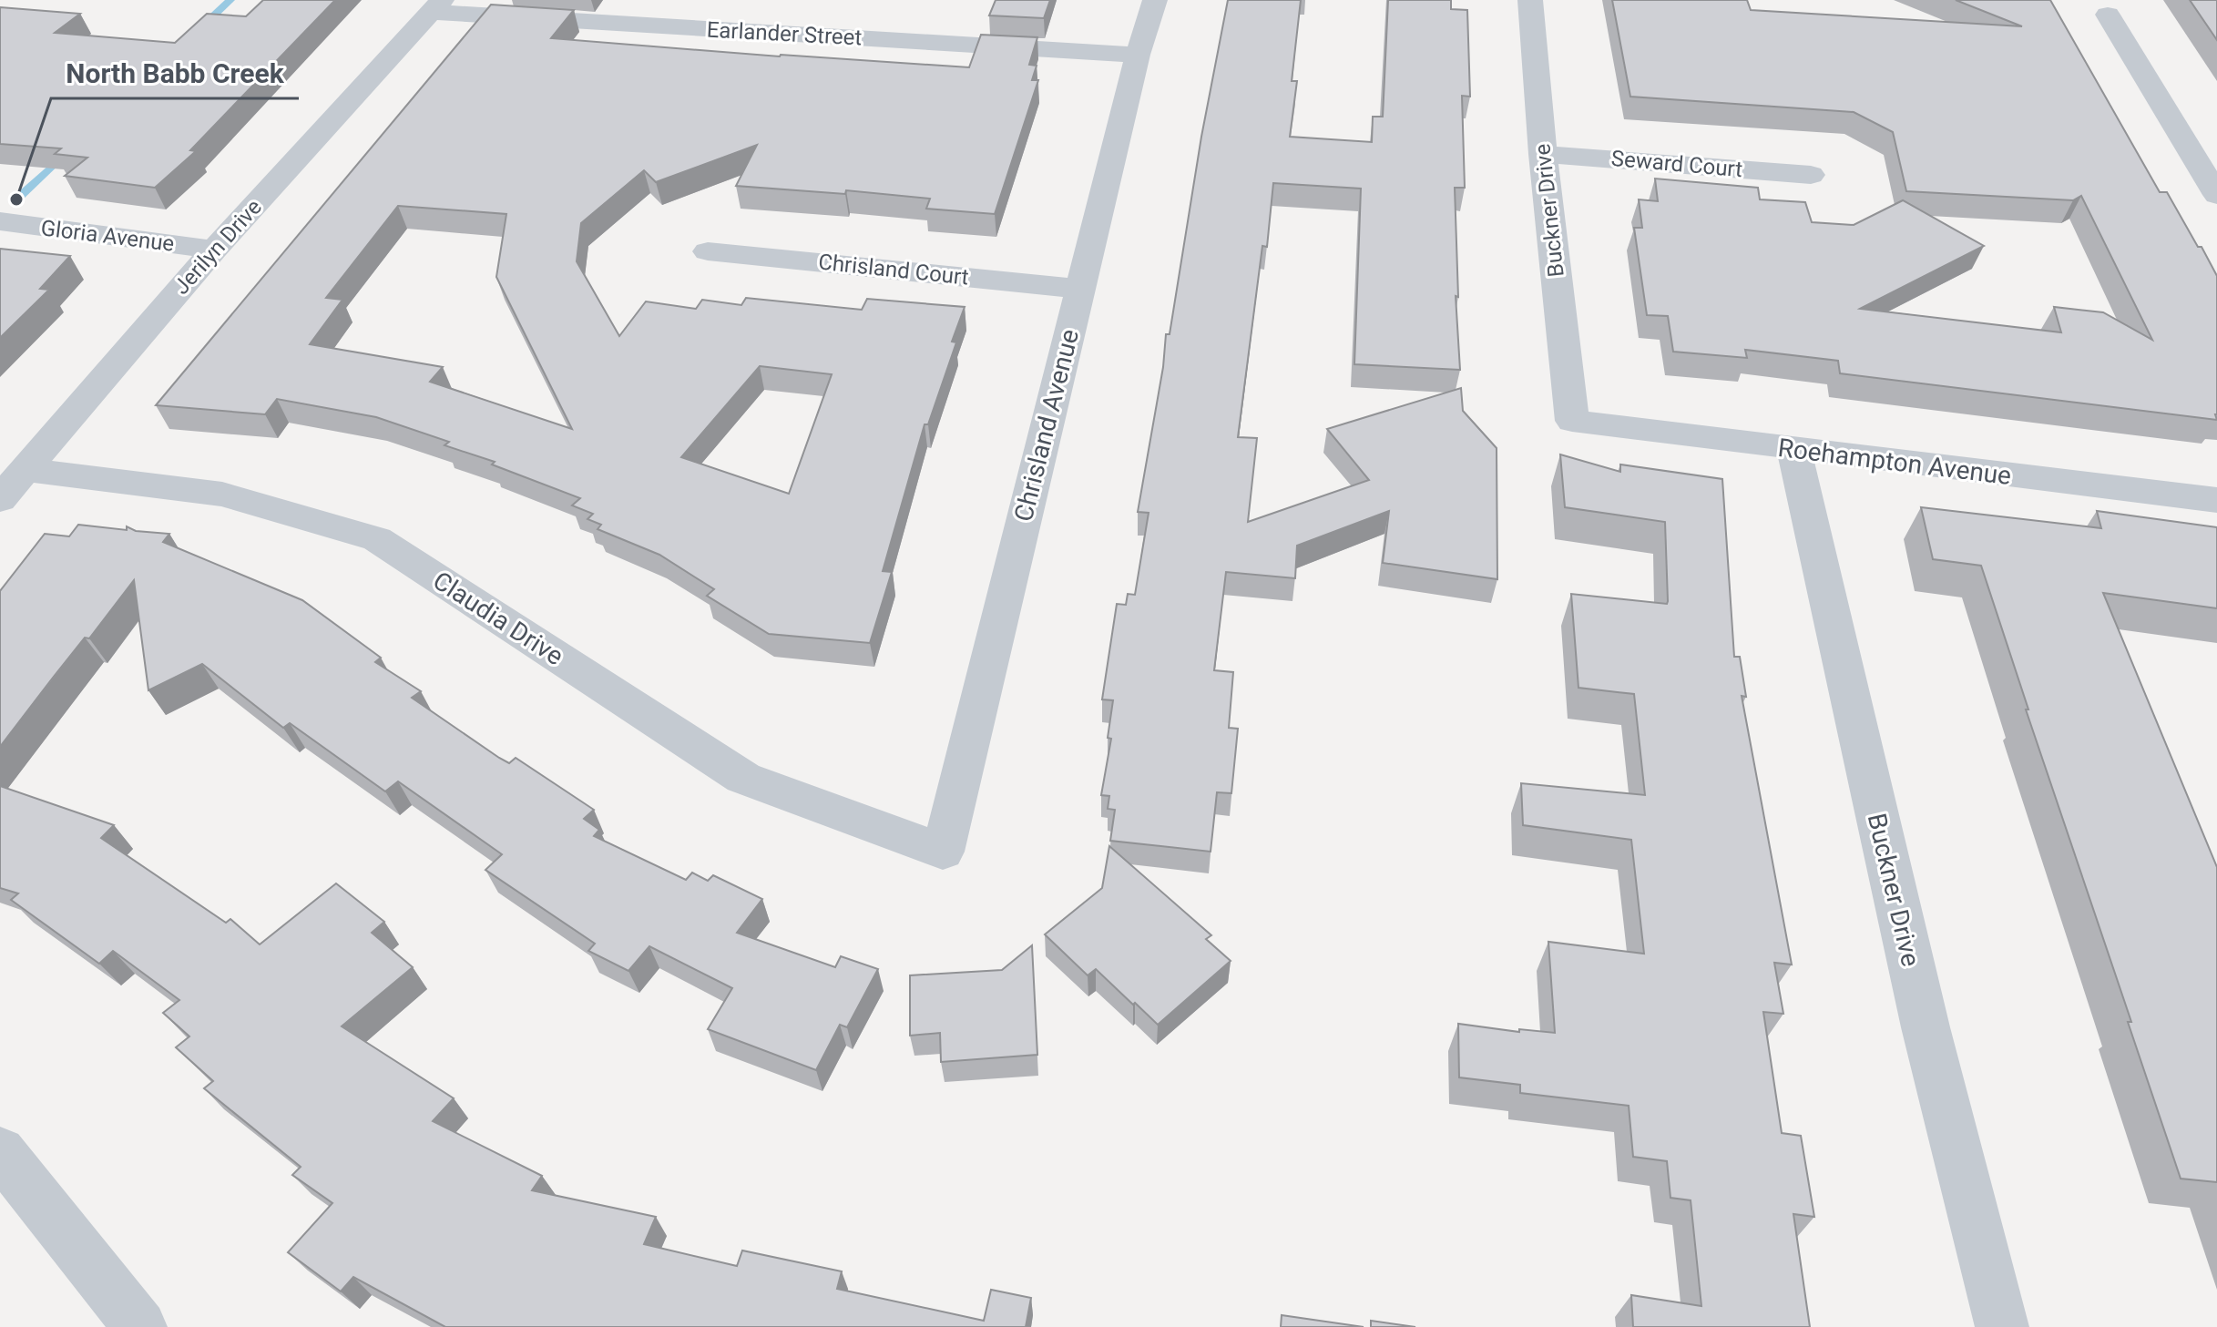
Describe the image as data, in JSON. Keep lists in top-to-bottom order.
{
  "streets": {
    "street": [
      "Earlander Street",
      "Seward Court",
      "Buckner Drive",
      "Gloria Avenue",
      "Jerilyn Drive",
      "Chrisland Court",
      "Chrisland Avenue",
      "Roehampton Avenue",
      "Claudia Drive"
    ]
  },
  "crossings": [
    ["Earlander Street", "Jerilyn Drive"],
    ["Earlander Street", "Chrisland Avenue"],
    ["Seward Court", "Buckner Drive"],
    ["Buckner Drive", "Roehampton Avenue"],
    ["Gloria Avenue", "Jerilyn Drive"],
    ["Jerilyn Drive", "Claudia Drive"],
    ["Chrisland Court", "Chrisland Avenue"],
    ["Chrisland Avenue", "Claudia Drive"]
  ],
  "places": ["North Babb Creek"]
}
